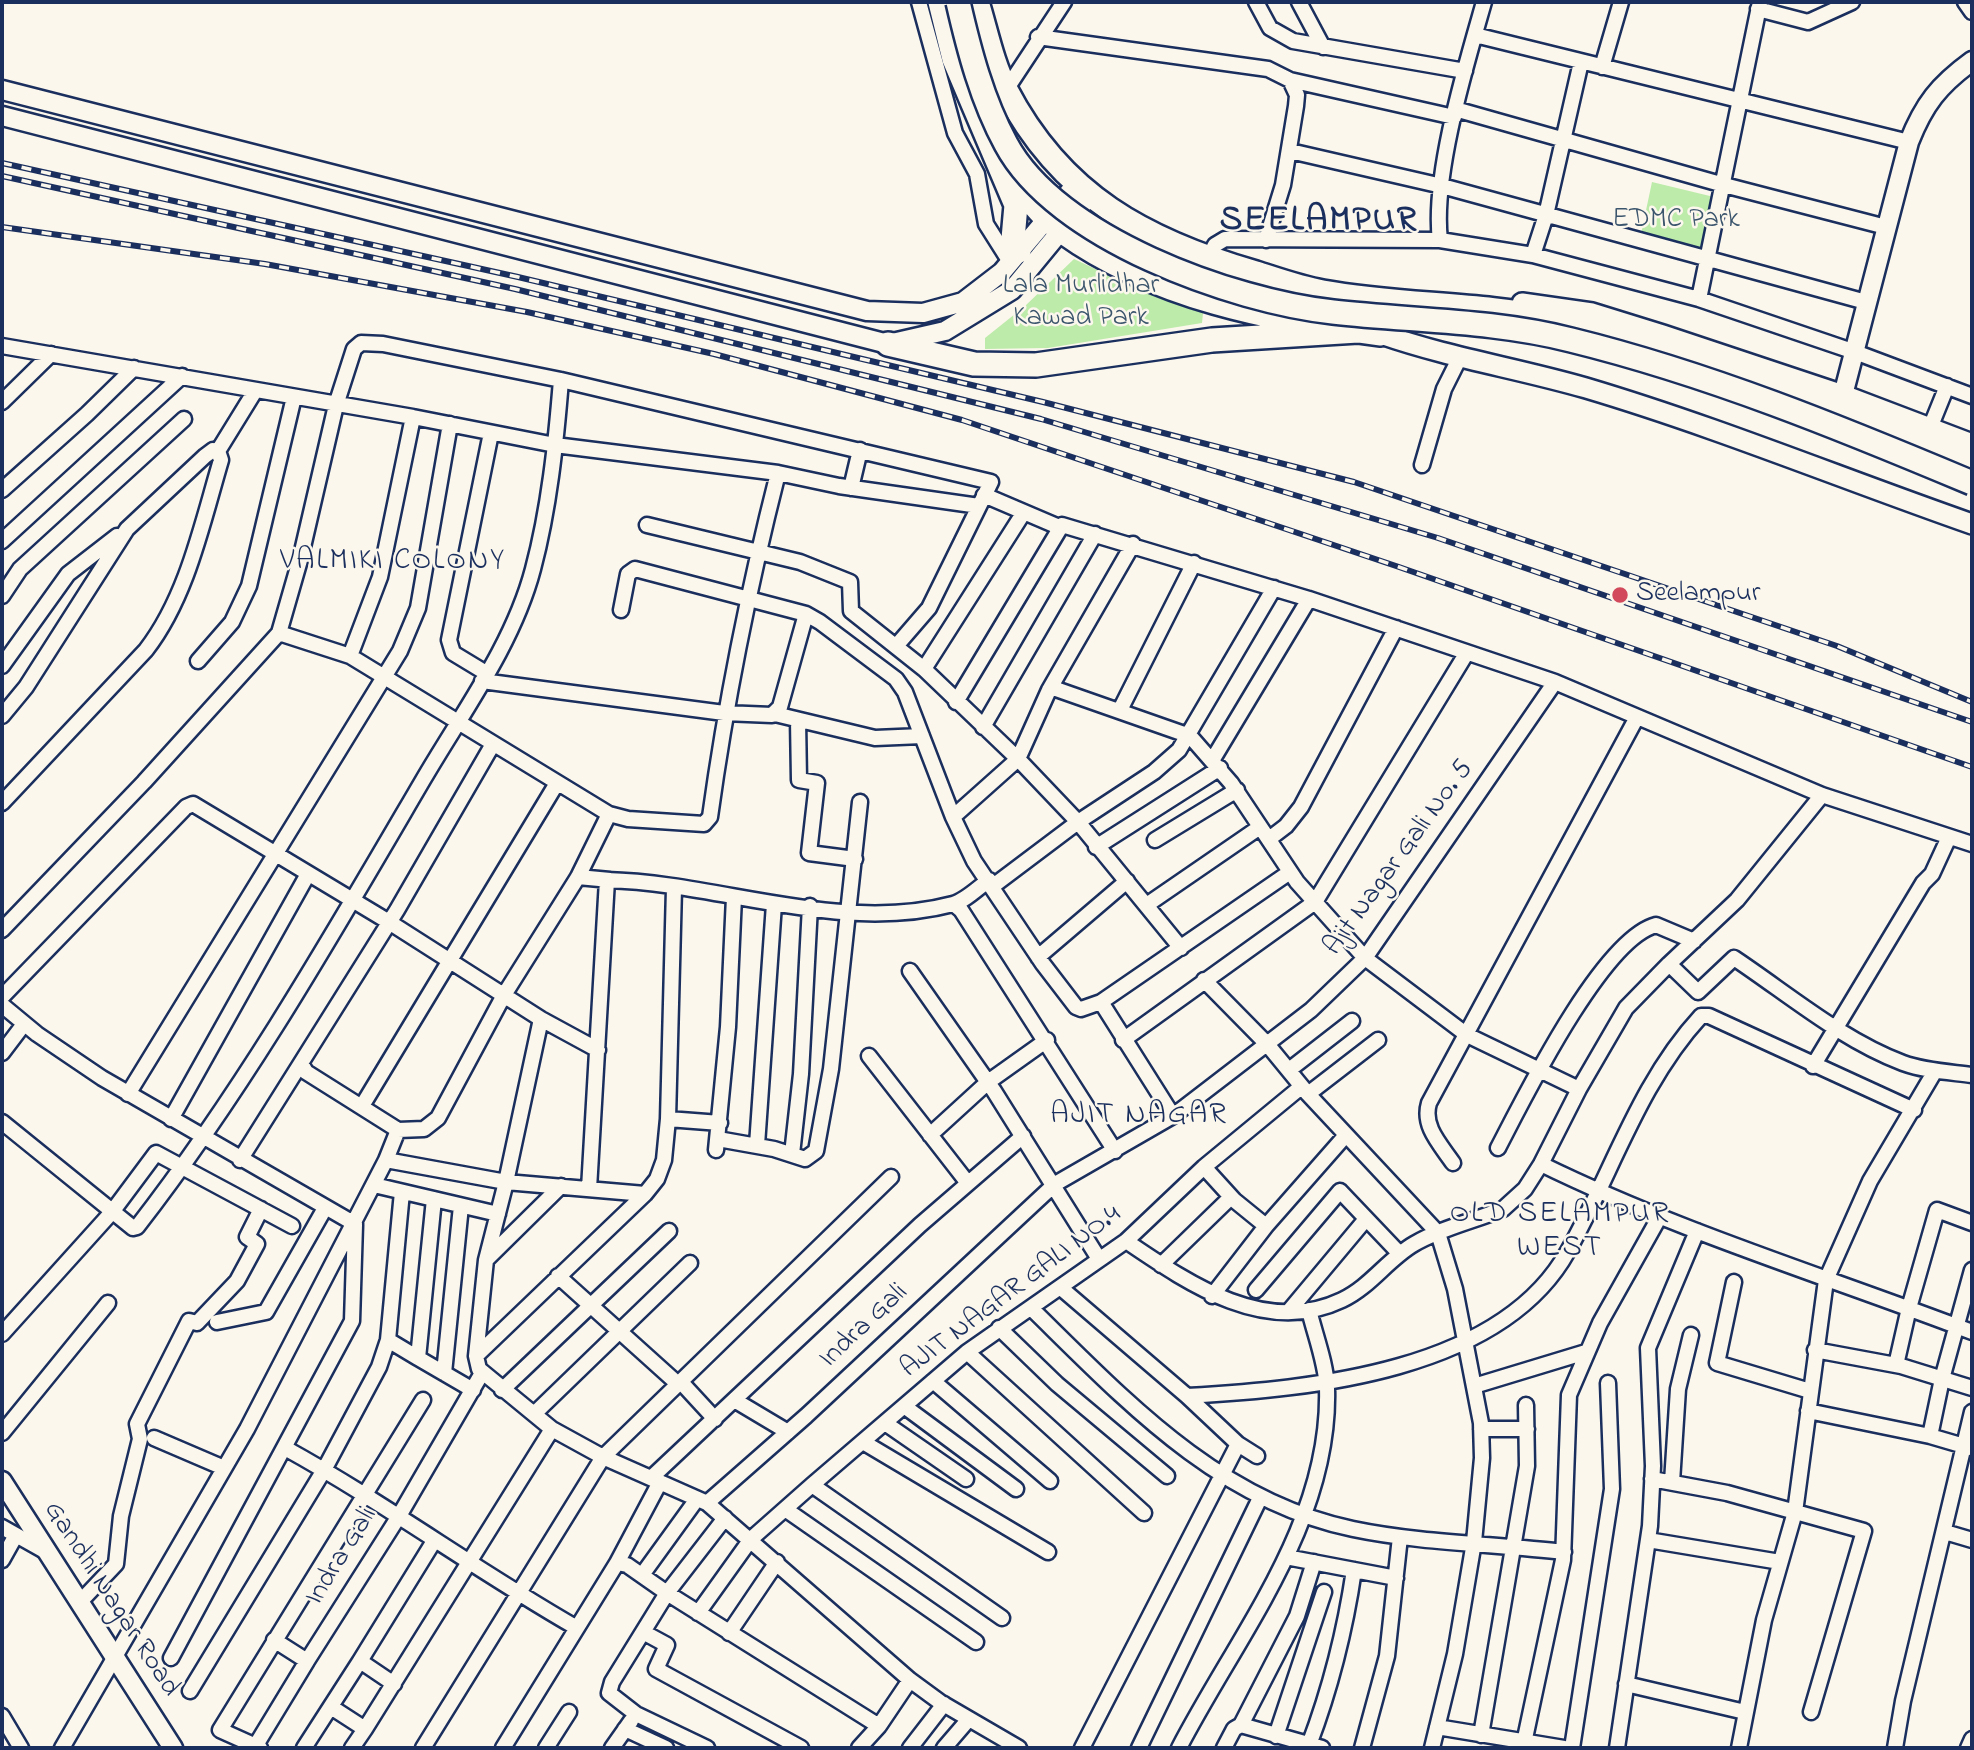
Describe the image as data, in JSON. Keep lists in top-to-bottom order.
{
  "streets": {
    "street": [
      "Ajit Nagar Gali No. 5",
      "AJIT NAGAR GALI NO.4",
      "Indra Gali",
      "Gandhi Nagar Road"
    ]
  },
  "crossings": [
    ["Ajit Nagar Gali No. 5", "Indra Gali"]
  ],
  "districts": [
    "SEELAMPUR",
    "VALMIKI COLONY",
    "AJIT NAGAR",
    "OLD SELAMPUR WEST"
  ],
  "parks": ["EDMC Park", "Lala Murlidhar Kawad Park"],
  "places": ["Seelampur"]
}
